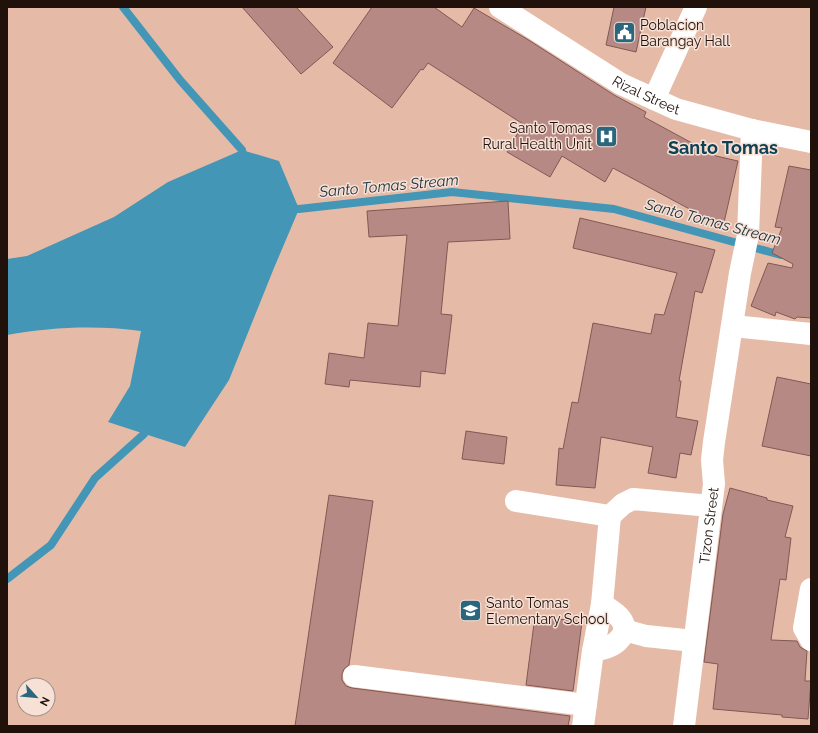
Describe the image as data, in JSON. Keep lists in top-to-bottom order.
{
  "streets": {
    "street": ["Rizal Street", "Tizon Street"]
  },
  "crossings": [
    ["Rizal Street", "Tizon Street"]
  ],
  "districts": ["Santo Tomas"],
  "water": ["Santo Tomas Stream"],
  "places": {
    "public building": ["Poblacion Barangay Hall"],
    "hospital": ["Santo Tomas Rural Health Unit"],
    "school or university": ["Santo Tomas Elementary School"]
  },
  "north": "bottom right"
}
